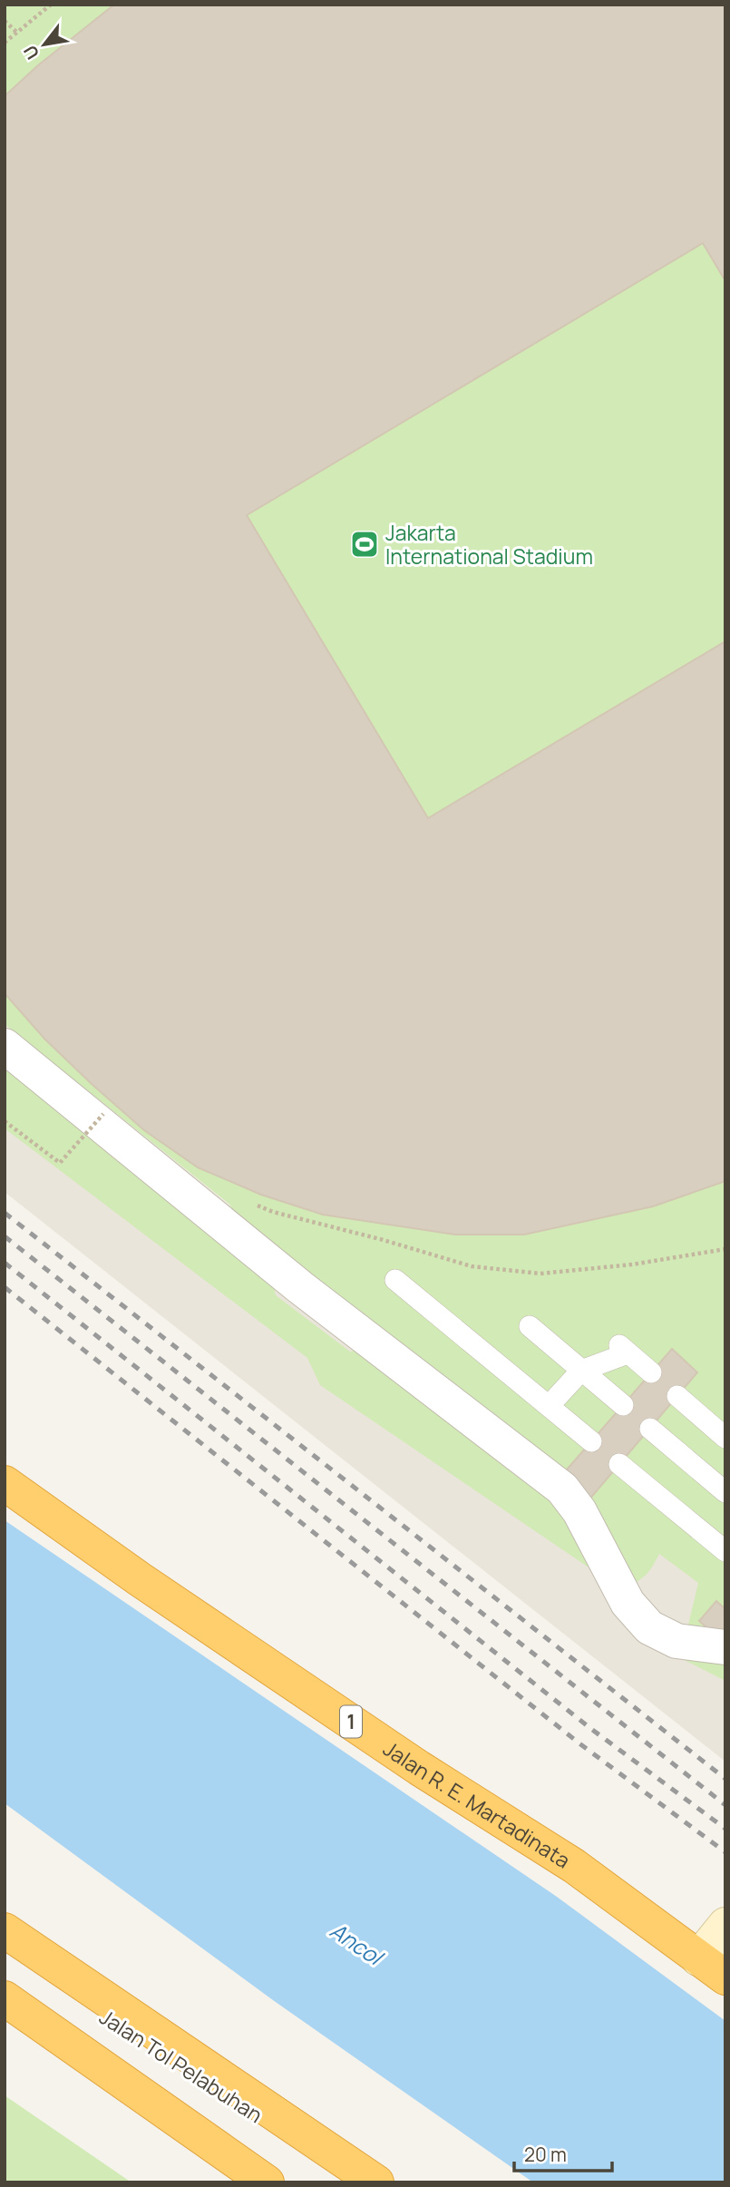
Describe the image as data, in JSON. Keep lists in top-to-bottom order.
{
  "streets": {
    "highway": ["1", "Jalan R. E. Martadinata", "Jalan Tol Pelabuhan"]
  },
  "water": ["Ancol"],
  "places": {
    "sports": ["Jakarta International Stadium"]
  },
  "scale_bar": "20 m",
  "north": "bottom left"
}
